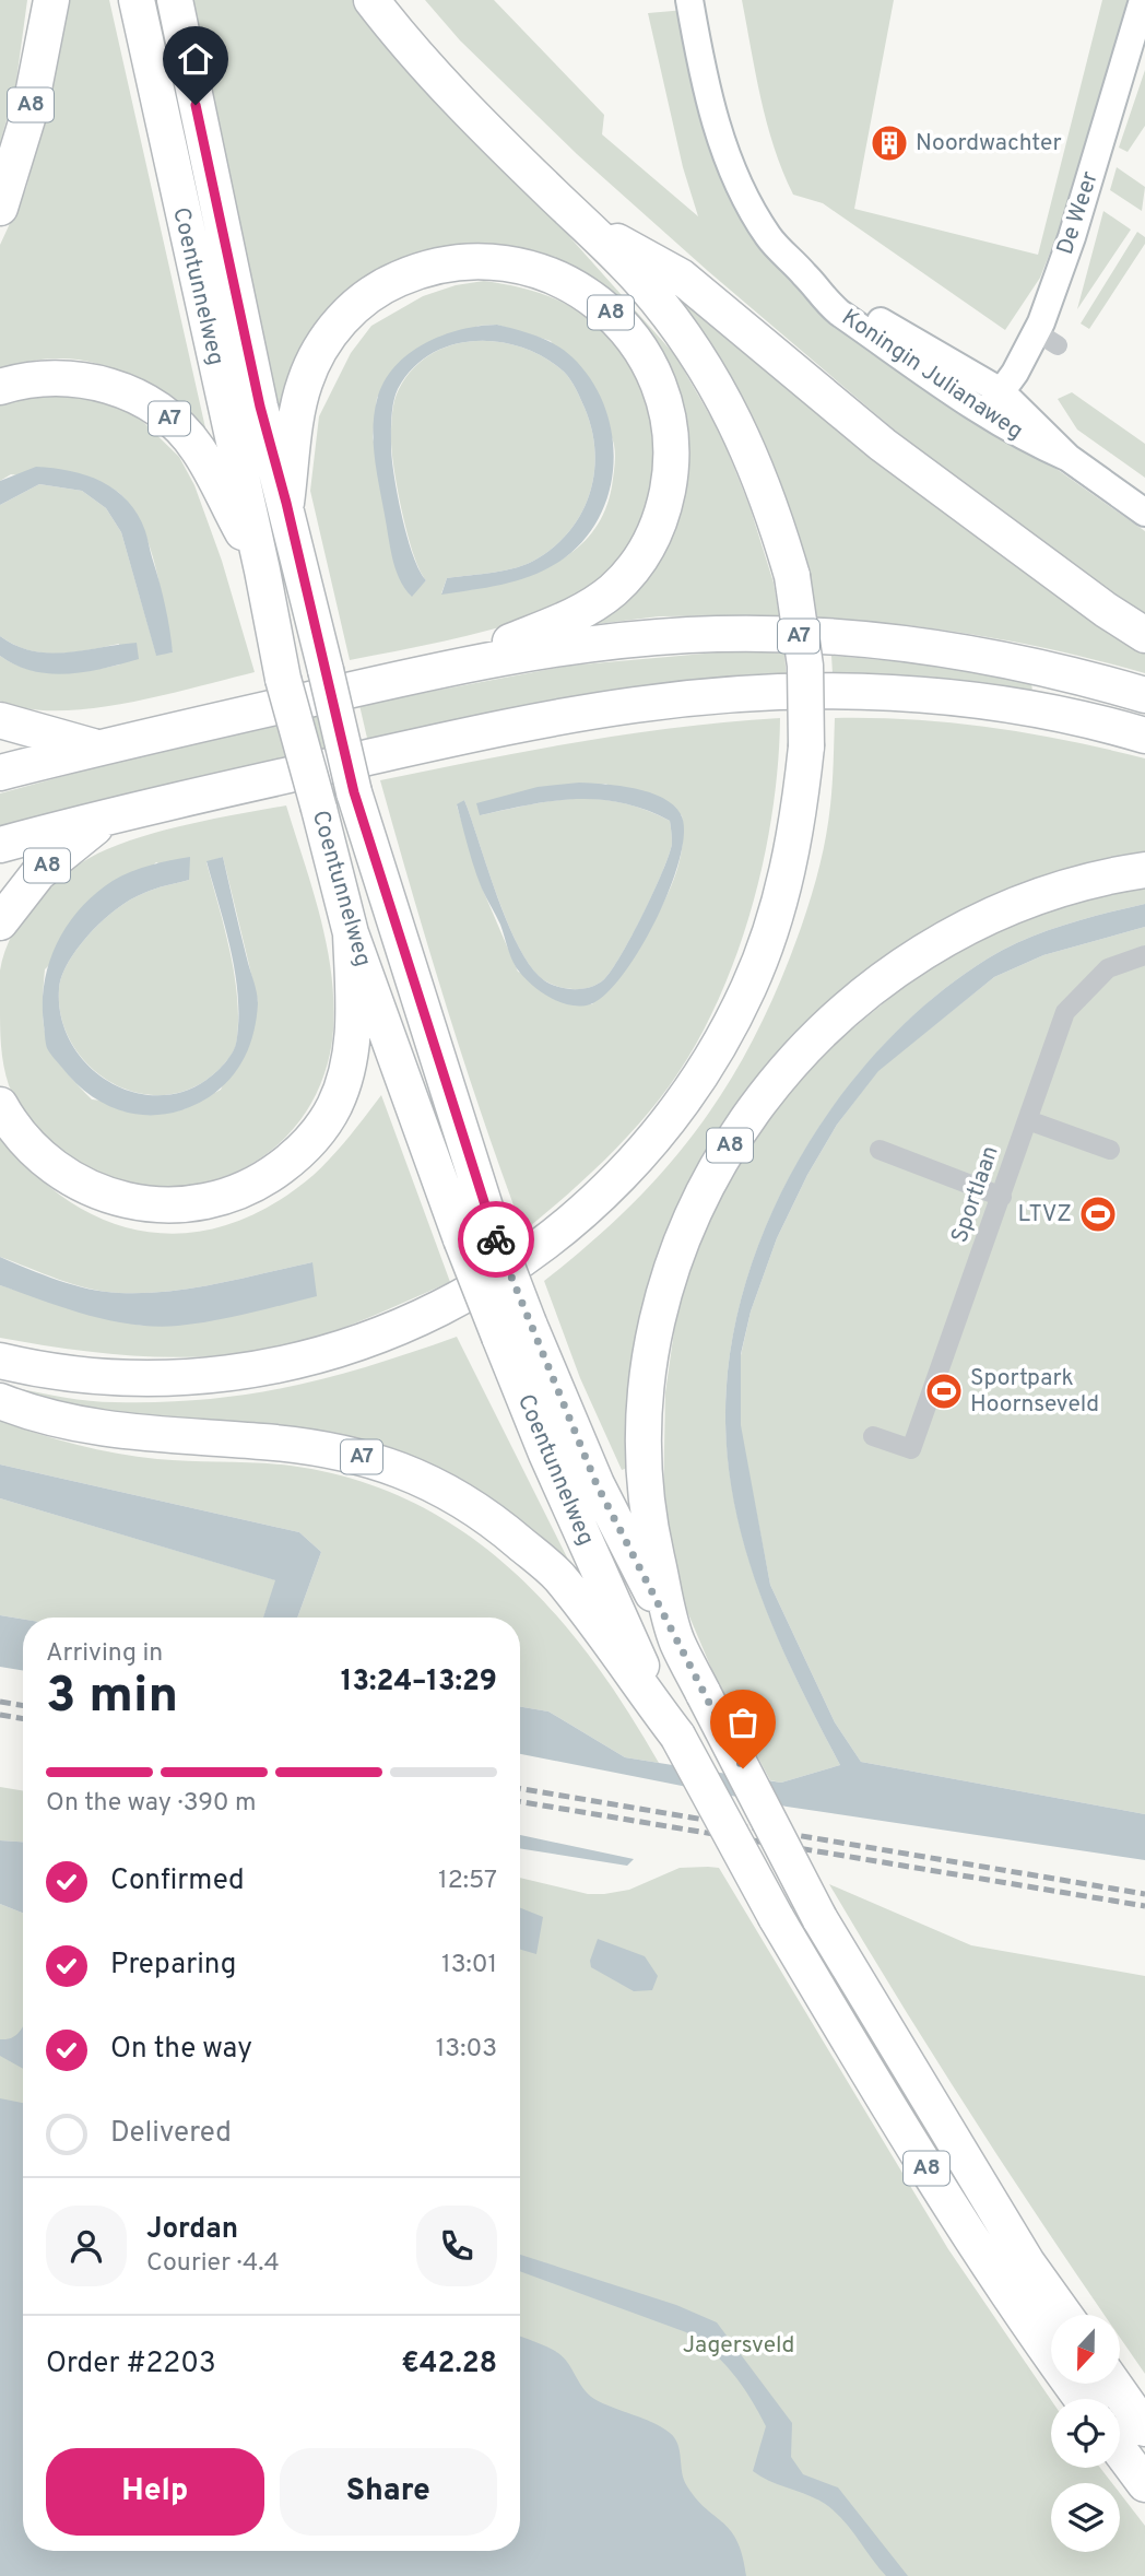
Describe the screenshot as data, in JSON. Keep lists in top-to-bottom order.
{
  "streets": {
    "highway": ["A8", "Coentunnelweg", "A7"],
    "main road": ["De Weer", "Koningin Julianaweg"],
    "street": ["Sportlaan"]
  },
  "crossings": [
    ["A8", "Coentunnelweg"],
    ["A8", "A7"],
    ["De Weer", "Koningin Julianaweg"],
    ["Coentunnelweg", "A7"]
  ],
  "parks": ["Jagersveld"],
  "places": {
    "building": ["Noordwachter"],
    "sports": ["LTVZ", "Sportpark Hoornseveld"]
  },
  "north": "bottom",
  "page": {
    "heading": ["3 min", "Arriving in", "13:24–13:29"],
    "panel": [
      "Jordan",
      "Courier · 4.4",
      "Order #2203",
      "€42.28"
    ],
    "bar": "On the way · 390 m",
    "list": [
      ["Confirmed", "12:57"],
      ["Preparing", "13:01"],
      ["On the way", "13:03"],
      "Delivered"
    ],
    "buttons": ["Help", "Share"]
  }
}
